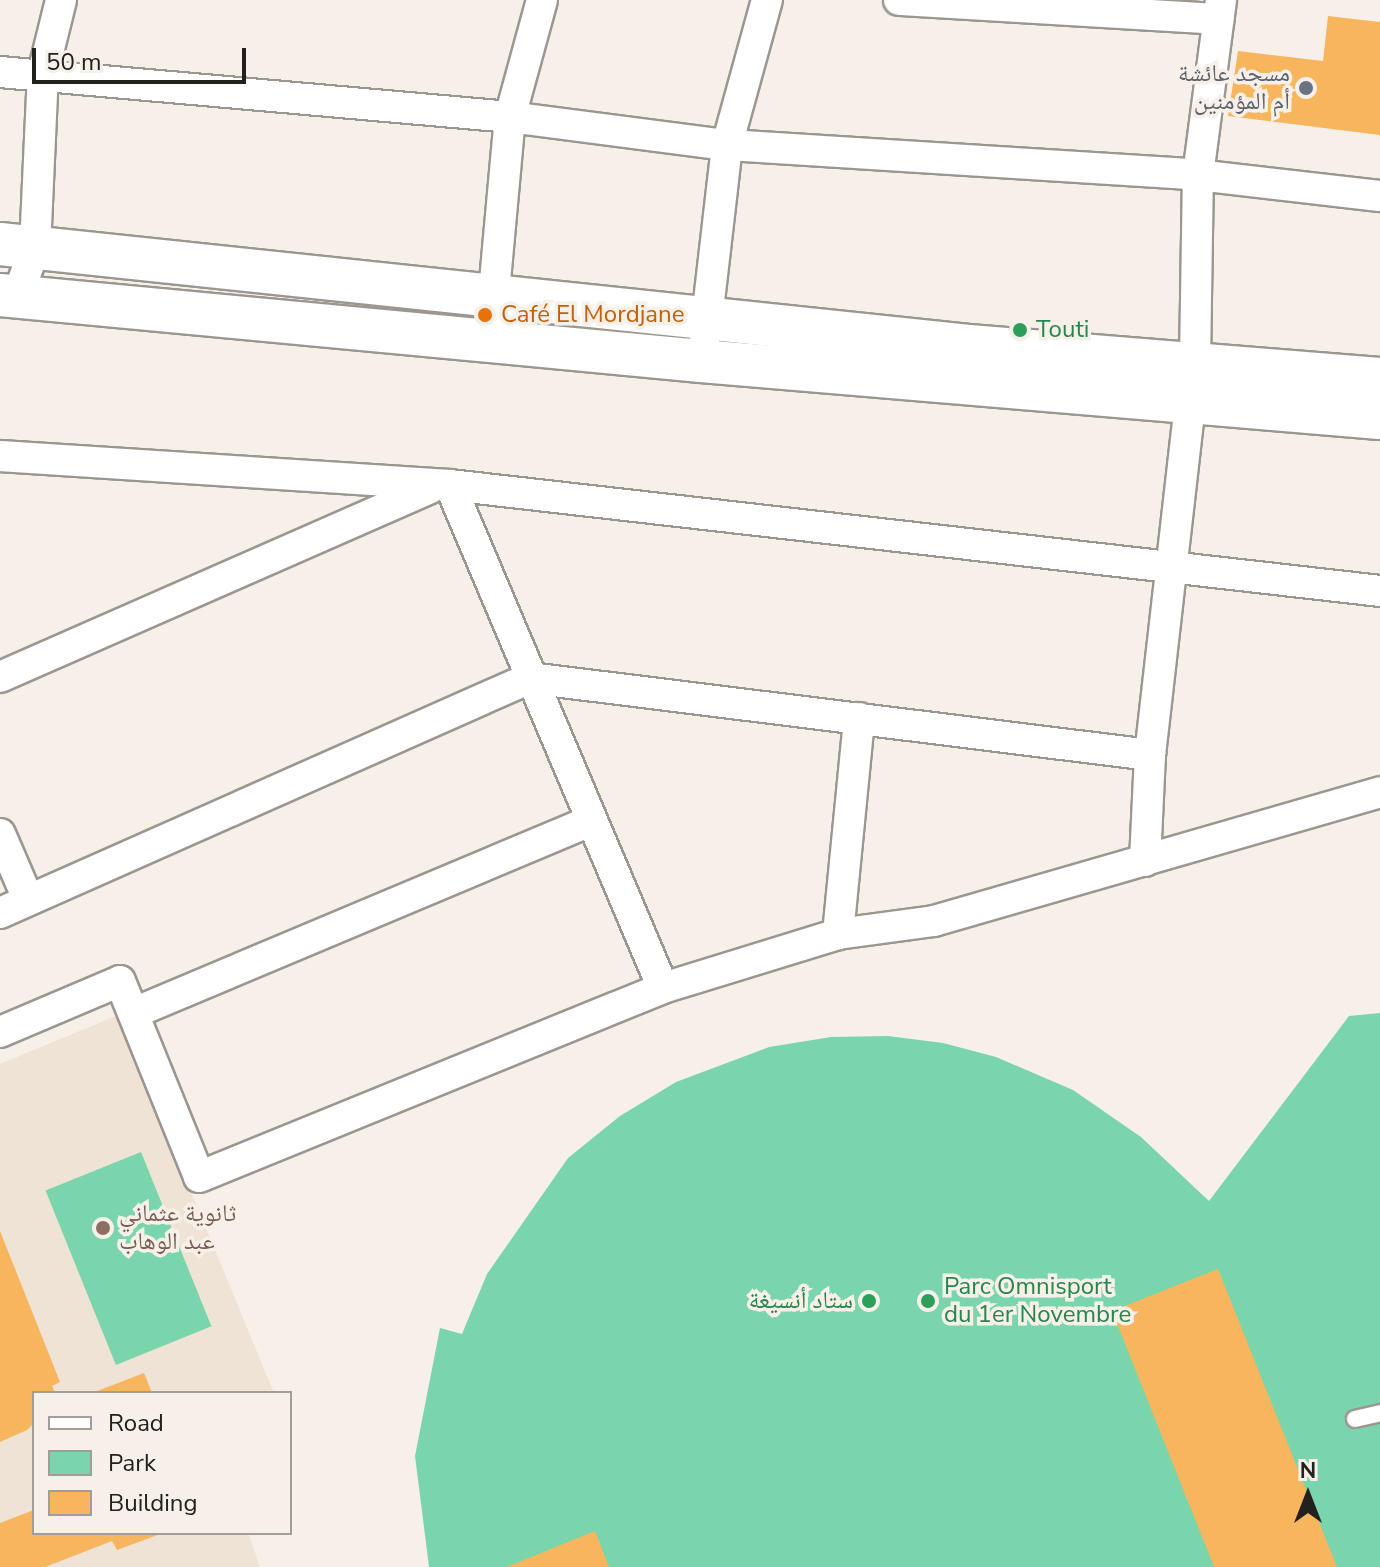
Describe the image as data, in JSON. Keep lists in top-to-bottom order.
{
  "places": [
    "مسجد عائشة أم المؤمنين",
    "Café El Mordjane",
    "Touti",
    "ثانوية عثماني عبد الوهاب",
    "ستاد أنسيغة",
    "Parc Omnisport du 1er Novembre"
  ],
  "legend": ["Road", "Park", "Building"],
  "scale_bar": "50 m",
  "north": "top"
}
